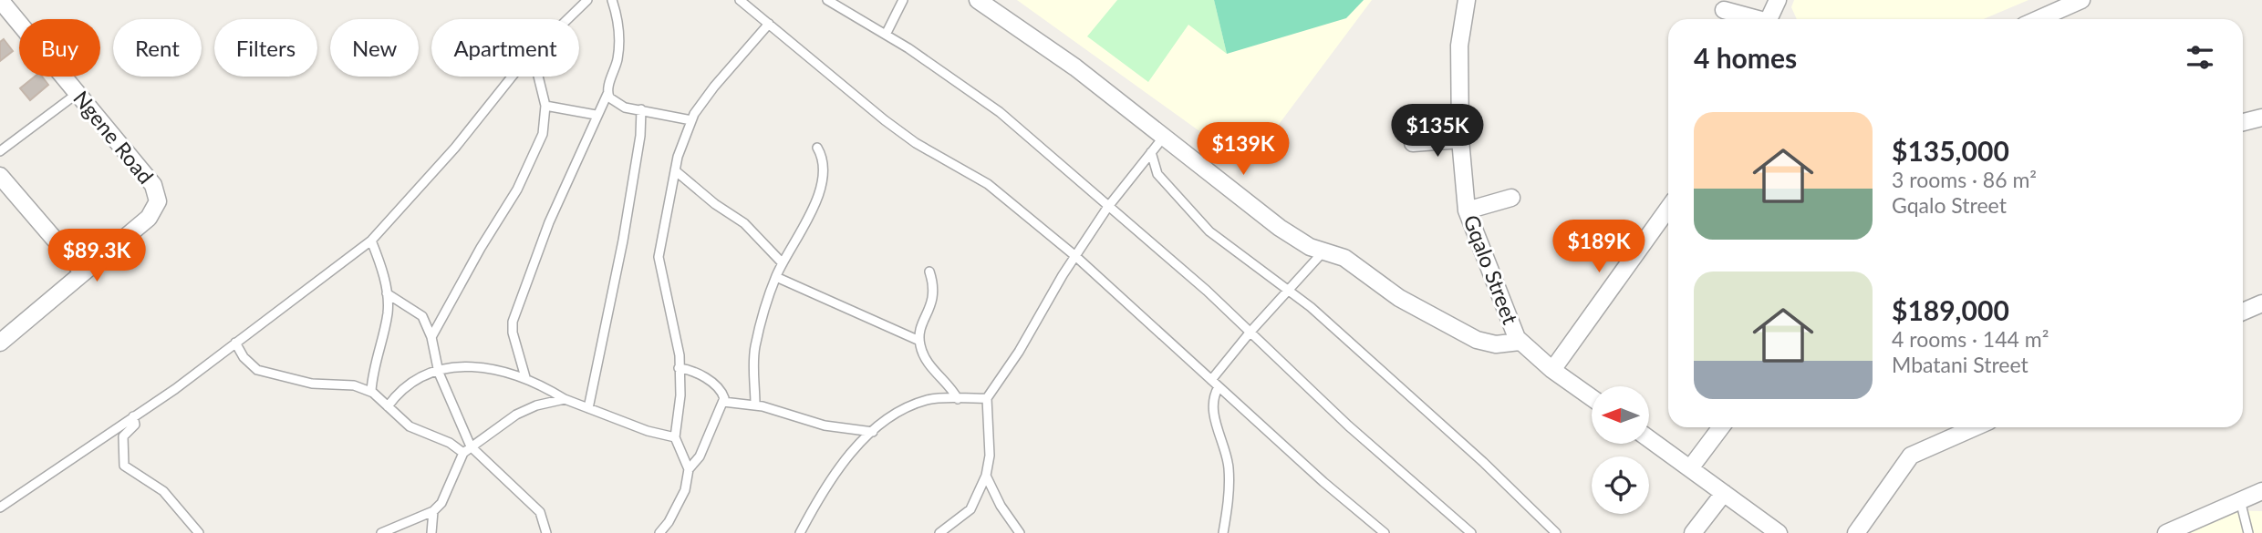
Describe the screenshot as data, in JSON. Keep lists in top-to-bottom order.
{
  "streets": {
    "street": ["Ngene Road", "Gqalo Street"]
  },
  "north": "left",
  "page": {
    "chip": [
      "Buy",
      "Rent",
      "Filters",
      "New",
      "Apartment"
    ],
    "heading": "4 homes",
    "list": [
      {
        "name": "$135,000",
        "note": "3 rooms · 86 m² · Gqalo Street"
      },
      {
        "name": "$189,000",
        "note": "4 rooms · 144 m² · Mbatani Street"
      }
    ],
    "price": [
      "$135K",
      "$139K",
      "$189K",
      "$89.3K"
    ]
  }
}
